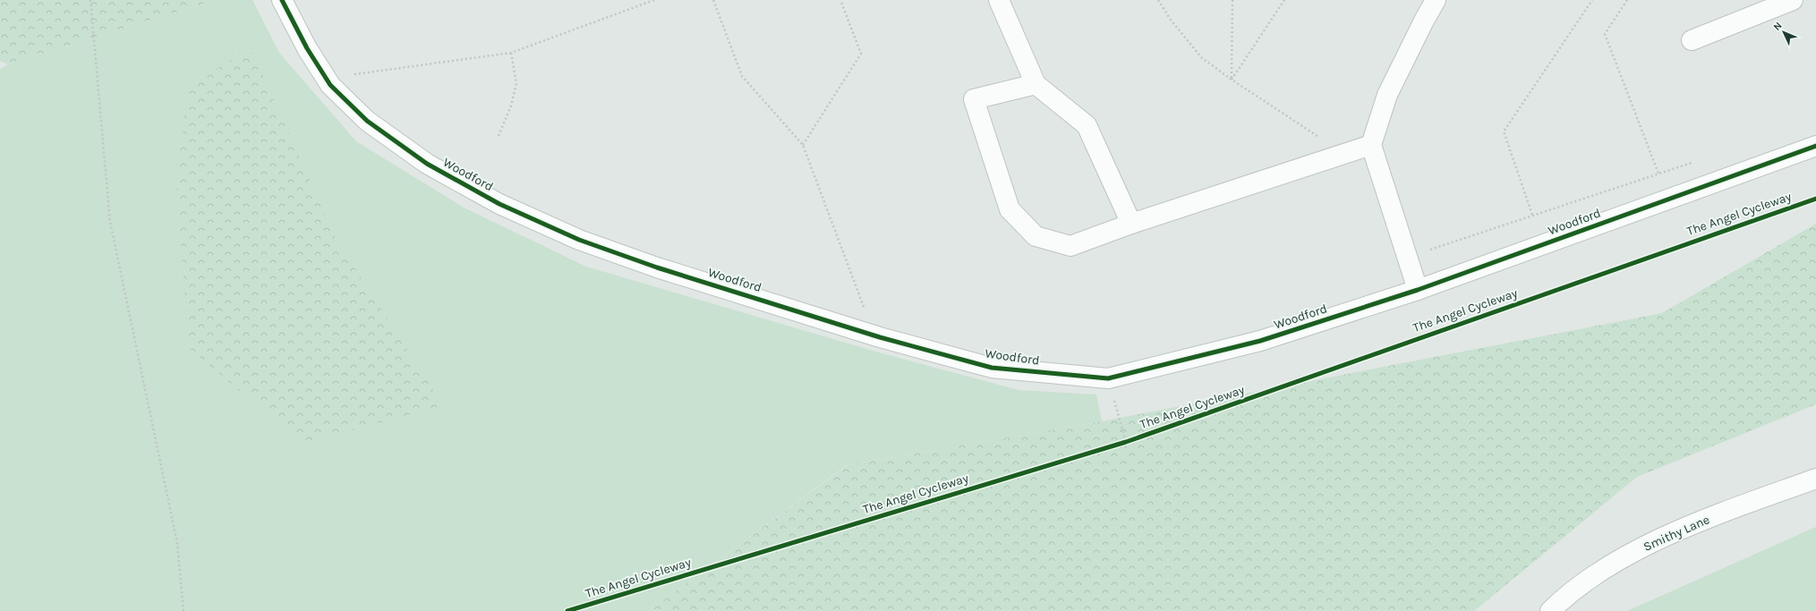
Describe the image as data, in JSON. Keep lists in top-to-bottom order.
{
  "streets": {
    "street": ["Woodford", "Smithy Lane"],
    "cycle path": ["The Angel Cycleway"]
  },
  "north": "top left"
}
